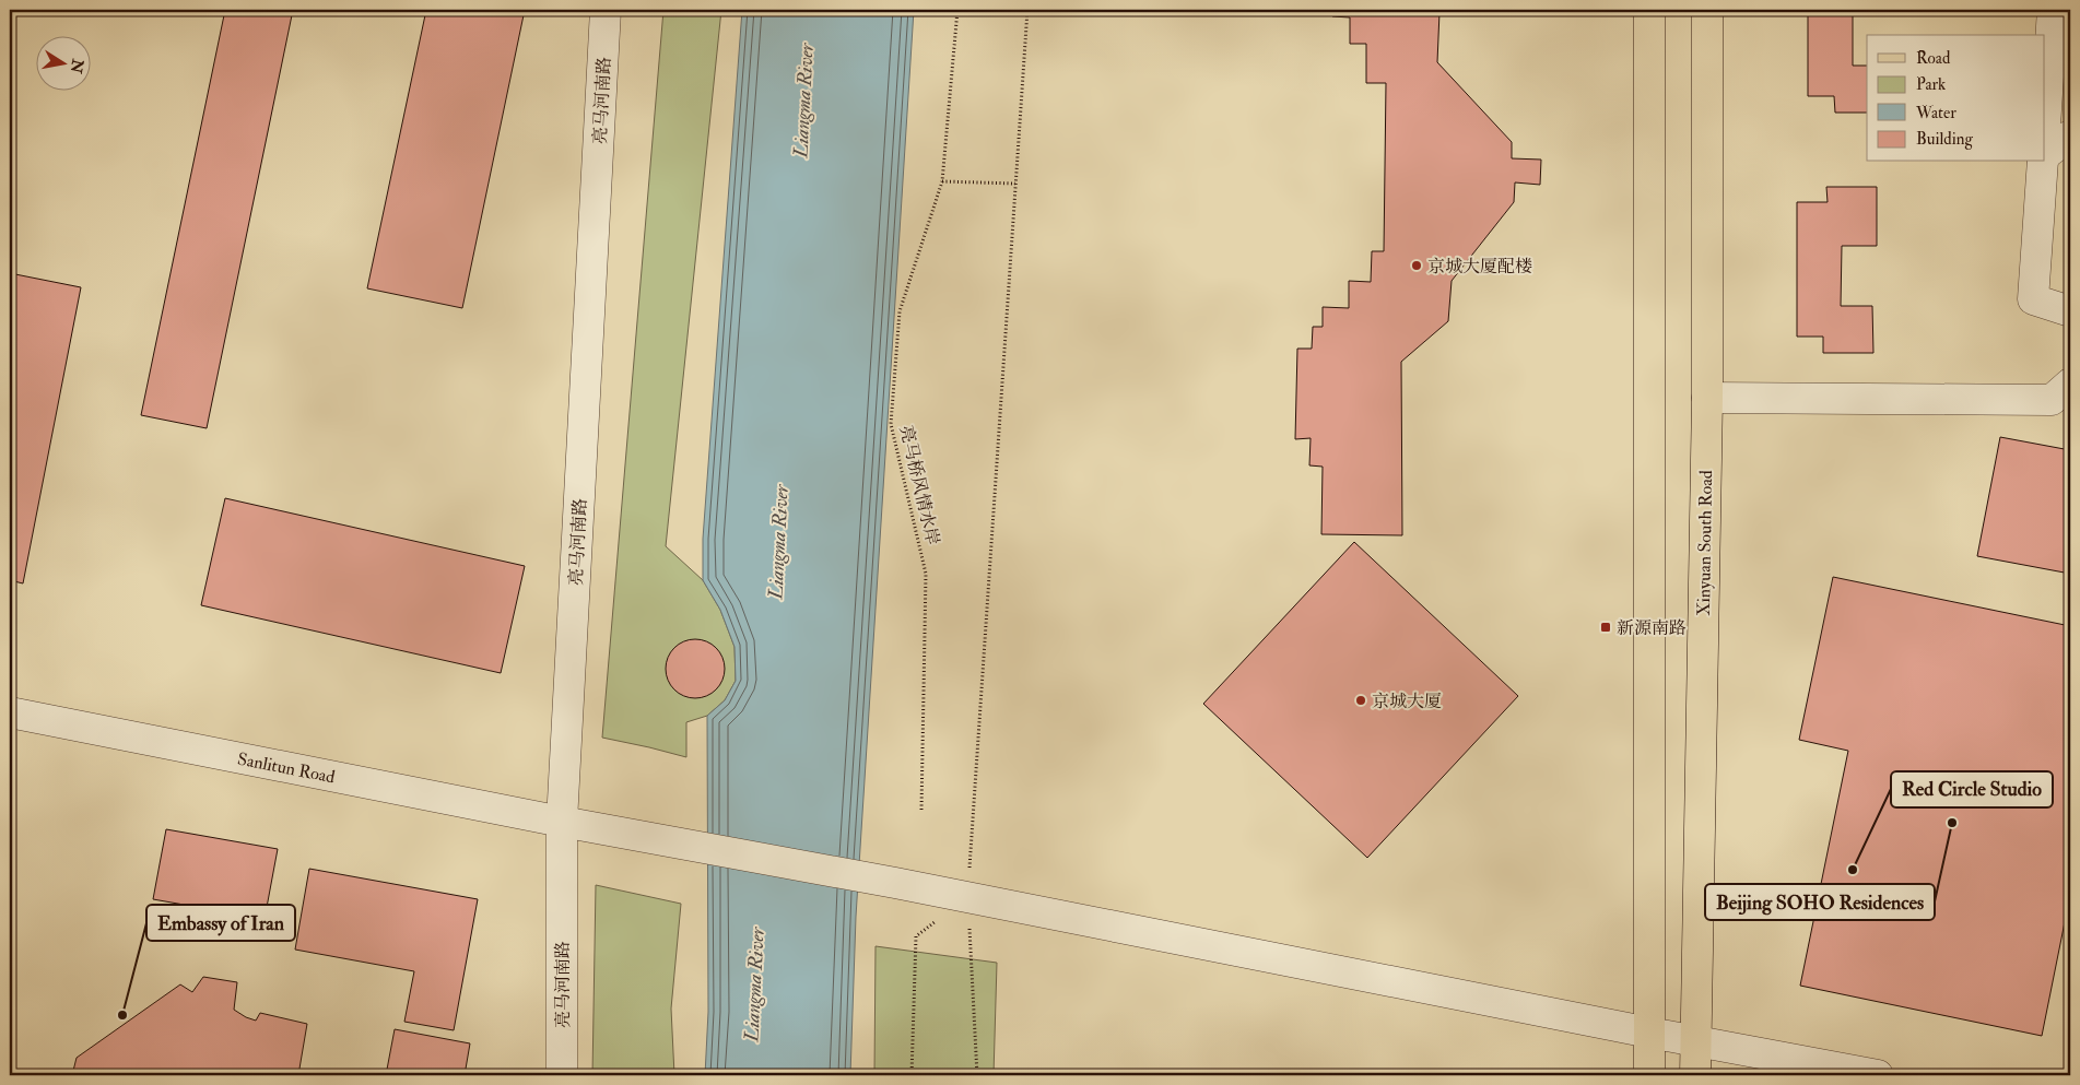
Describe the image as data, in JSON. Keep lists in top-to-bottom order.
{
  "streets": {
    "main road": ["Xinyuan South Road"],
    "street": ["亮马河南路", "Sanlitun Road"],
    "path": ["亮马桥风情水岸"]
  },
  "crossings": [
    ["亮马河南路", "Sanlitun Road"],
    ["Xinyuan South Road", "Sanlitun Road"]
  ],
  "water": ["Liangma River"],
  "places": {
    "other": [
      "京城大厦配楼",
      "京城大厦",
      "Beijing SOHO Residences",
      "Red Circle Studio",
      "Embassy of Iran"
    ],
    "transit": ["新源南路"]
  },
  "legend": [
    "Road",
    "Park",
    "Water",
    "Building"
  ],
  "north": "right"
}
